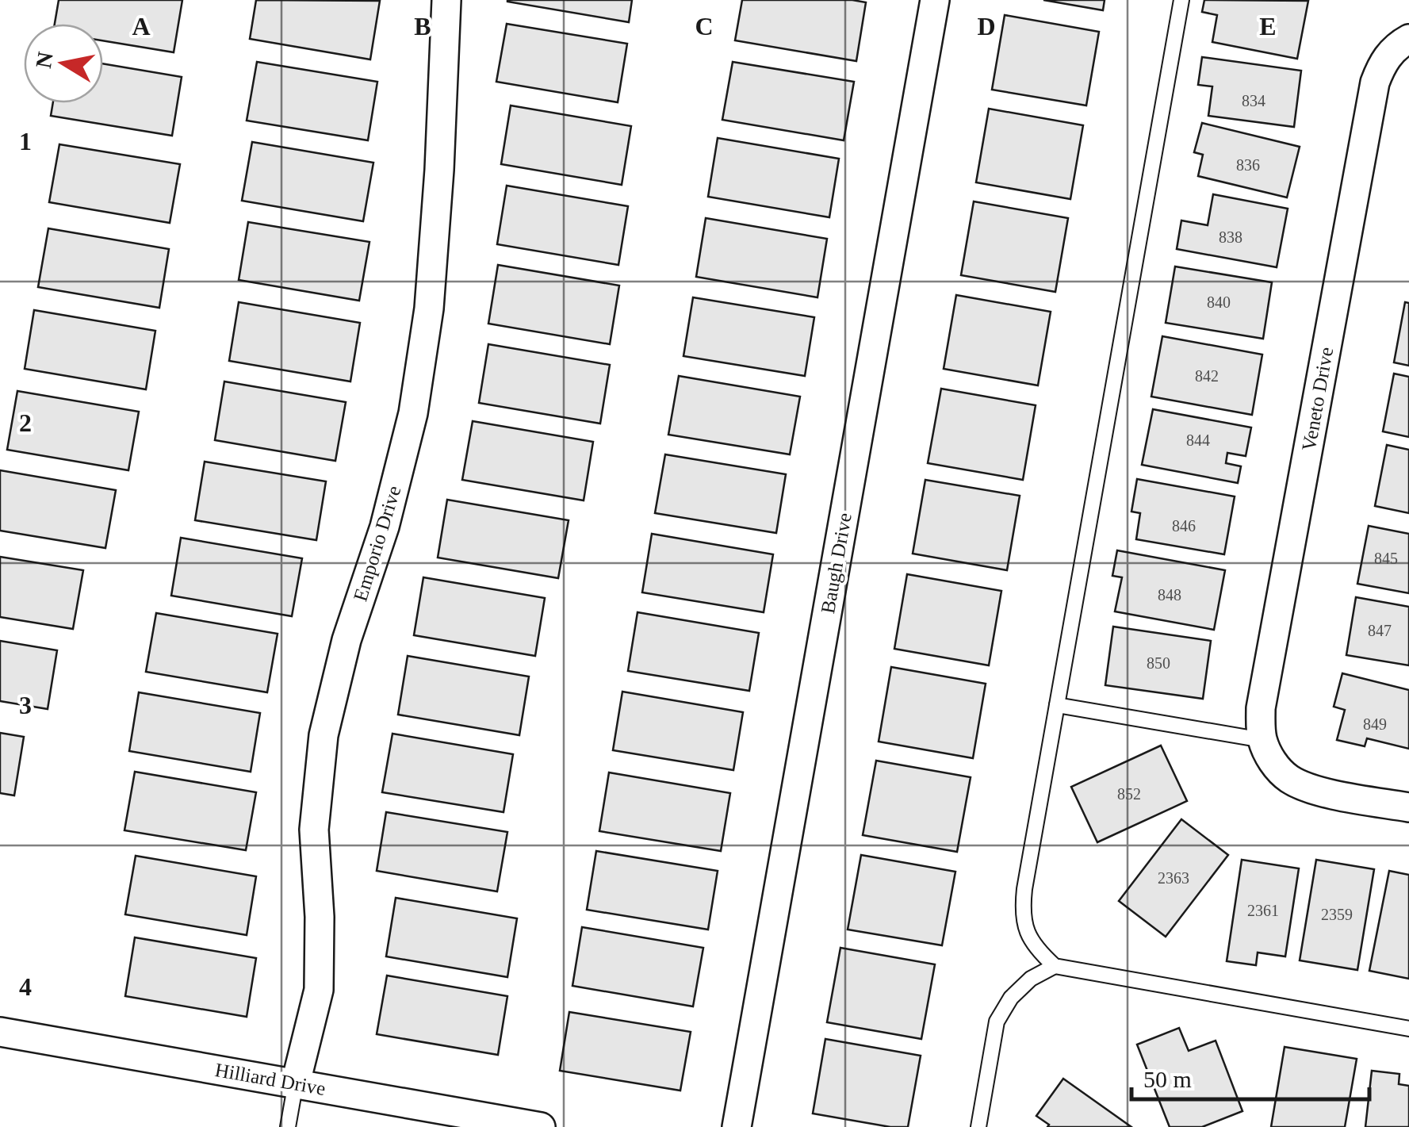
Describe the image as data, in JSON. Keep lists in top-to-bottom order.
{
  "streets": {
    "street": [
      "Veneto Drive",
      "Emporio Drive",
      "Baugh Drive",
      "Hilliard Drive"
    ]
  },
  "crossings": [
    ["Emporio Drive", "Hilliard Drive"]
  ],
  "house_numbers": [
    "834",
    "836",
    "838",
    "840",
    "842",
    "844",
    "846",
    "845",
    "848",
    "847",
    "850",
    "849",
    "852",
    "2363",
    "2361",
    "2359"
  ],
  "scale_bar": "50 m",
  "north": "left",
  "grid": {
    "columns": [
      "A",
      "B",
      "C",
      "D",
      "E"
    ],
    "rows": [
      "1",
      "2",
      "3",
      "4"
    ]
  }
}
